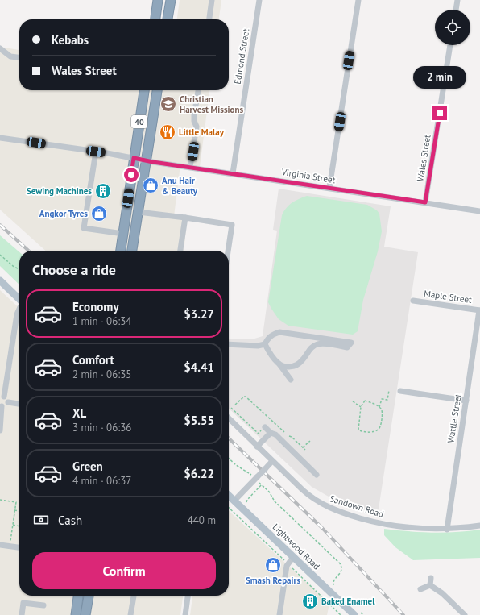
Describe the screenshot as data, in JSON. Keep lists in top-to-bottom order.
{
  "streets": {
    "highway": ["40"],
    "main road": ["Lightwood Road"],
    "street": [
      "Edmond Street",
      "Wales Street",
      "Virginia Street",
      "Maple Street",
      "Wattle Street",
      "Sandown Road"
    ]
  },
  "crossings": [
    ["Edmond Street", "Virginia Street"],
    ["40", "Virginia Street"],
    ["Wales Street", "Virginia Street"],
    ["Maple Street", "Wattle Street"],
    ["Wattle Street", "Sandown Road"]
  ],
  "places": {
    "school or university": ["Christian Harvest Missions"],
    "restaurant": ["Little Malay"],
    "shop": ["Anu Hair & Beauty", "Angkor Tyres", "Smash Repairs"],
    "building": ["Sewing Machines", "Baked Enamel"]
  },
  "page": {
    "banner": ["Kebabs", "Wales Street"],
    "bubble": "2 min",
    "heading": "Choose a ride",
    "list": [
      {
        "name": "Economy",
        "note": "1 min · 06:34",
        "value": "$3.27"
      },
      {
        "name": "Comfort",
        "note": "2 min · 06:35",
        "value": "$4.41"
      },
      {
        "name": "XL",
        "note": "3 min · 06:36",
        "value": "$5.55"
      },
      {
        "name": "Green",
        "note": "4 min · 06:37",
        "value": "$6.22"
      }
    ],
    "pay": ["Cash", "440 m"],
    "buttons": "Confirm"
  }
}
